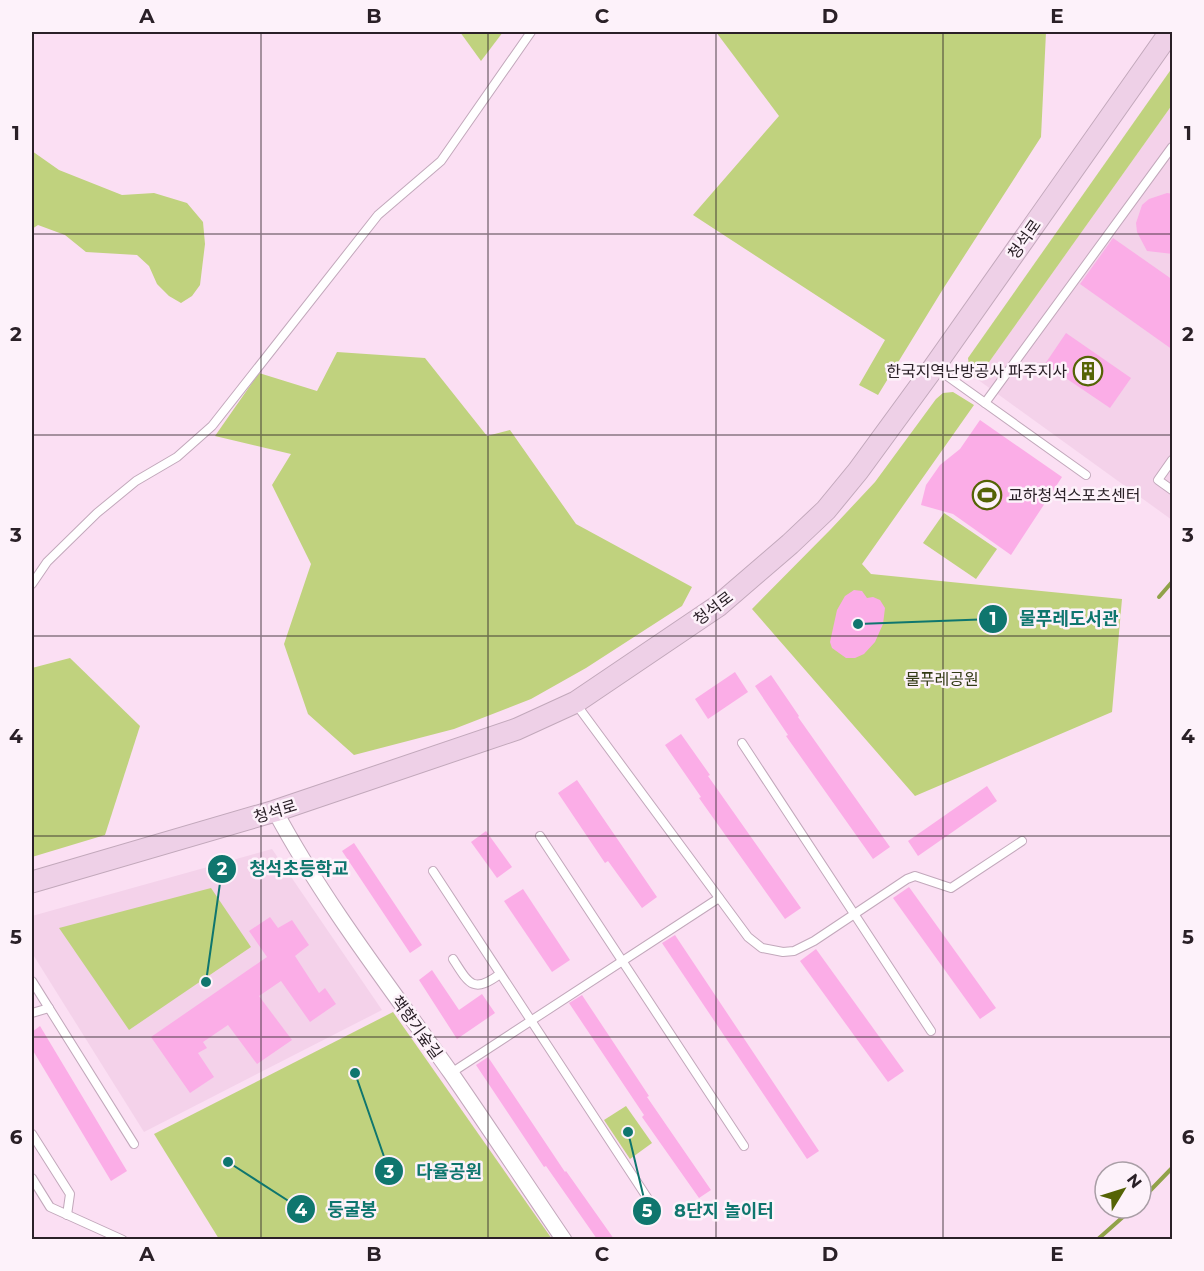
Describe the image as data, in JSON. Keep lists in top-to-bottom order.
{
  "streets": {
    "main road": ["청석로"],
    "street": ["책향기숲길"]
  },
  "crossings": [
    ["청석로", "책향기숲길"]
  ],
  "parks": ["물푸레공원"],
  "places": {
    "building": ["한국지역난방공사 파주지사"],
    "sports": ["교하청석스포츠센터"],
    "other": [
      "물푸레도서관",
      "청석초등학교",
      "다율공원",
      "8단지 놀이터",
      "둥굴봉"
    ]
  },
  "north": "top right",
  "grid": {
    "columns": [
      "A",
      "B",
      "C",
      "D",
      "E"
    ],
    "rows": [
      "1",
      "2",
      "3",
      "4",
      "5",
      "6"
    ]
  }
}
